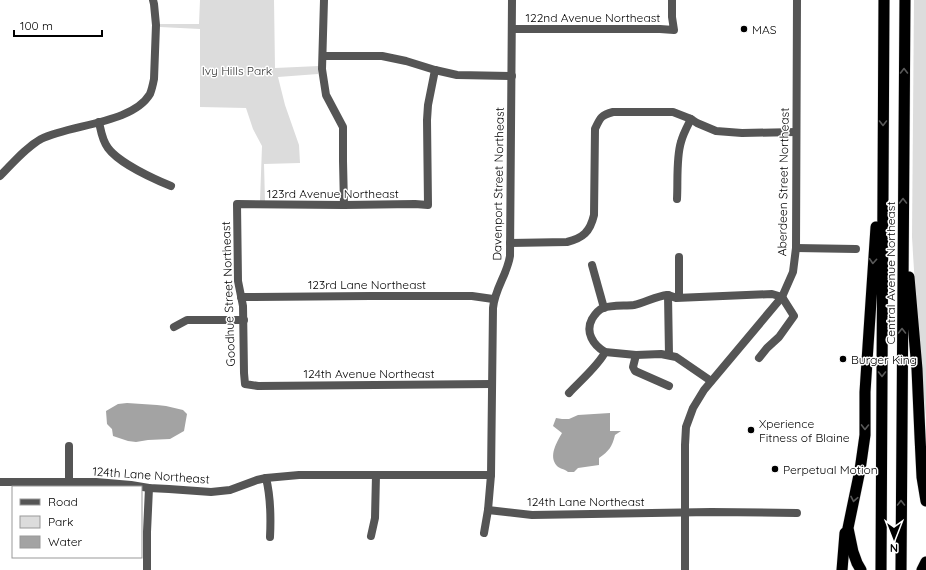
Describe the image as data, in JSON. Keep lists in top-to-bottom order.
{
  "streets": {
    "highway": ["Central Avenue Northeast"],
    "street": [
      "122nd Avenue Northeast",
      "Aberdeen Street Northeast",
      "Davenport Street Northeast",
      "123rd Avenue Northeast",
      "123rd Lane Northeast",
      "Goodhue Street Northeast",
      "124th Avenue Northeast",
      "124th Lane Northeast"
    ]
  },
  "crossings": [
    ["122nd Avenue Northeast", "Davenport Street Northeast"],
    ["Aberdeen Street Northeast", "124th Lane Northeast"],
    ["Davenport Street Northeast", "123rd Lane Northeast"],
    ["Davenport Street Northeast", "124th Avenue Northeast"],
    ["Davenport Street Northeast", "124th Lane Northeast"],
    ["123rd Avenue Northeast", "Goodhue Street Northeast"],
    ["123rd Lane Northeast", "Goodhue Street Northeast"],
    ["Goodhue Street Northeast", "124th Avenue Northeast"]
  ],
  "parks": ["Ivy Hills Park"],
  "places": [
    "MAS",
    "Burger King",
    "Xperience Fitness of Blaine",
    "Perpetual Motion"
  ],
  "legend": ["Road", "Park", "Water"],
  "scale_bar": "100 m",
  "north": "bottom"
}
